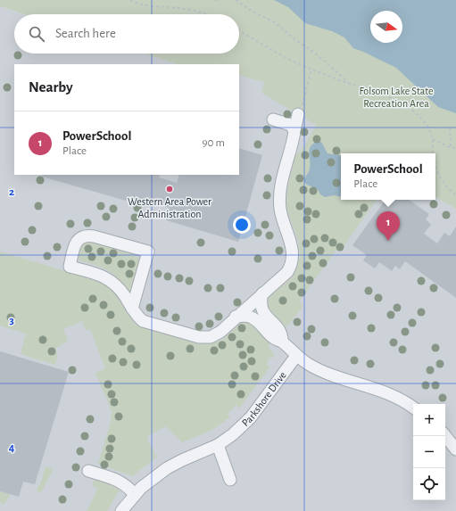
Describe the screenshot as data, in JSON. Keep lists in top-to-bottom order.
{
  "streets": {
    "street": ["Parkshore Drive"]
  },
  "parks": ["Folsom Lake State Recreation Area"],
  "places": ["Western Area Power Administration"],
  "north": "right",
  "page": {
    "search": "Search here",
    "heading": "Nearby",
    "list": [
      {
        "mark": "1",
        "name": "PowerSchool",
        "note": "Place",
        "value": "90 m"
      }
    ],
    "popup": ["PowerSchool", "Place"],
    "pins": "1",
    "map_buttons": ["+", "−"]
  },
  "grid": {
    "rows": ["2", "3", "4"]
  }
}
